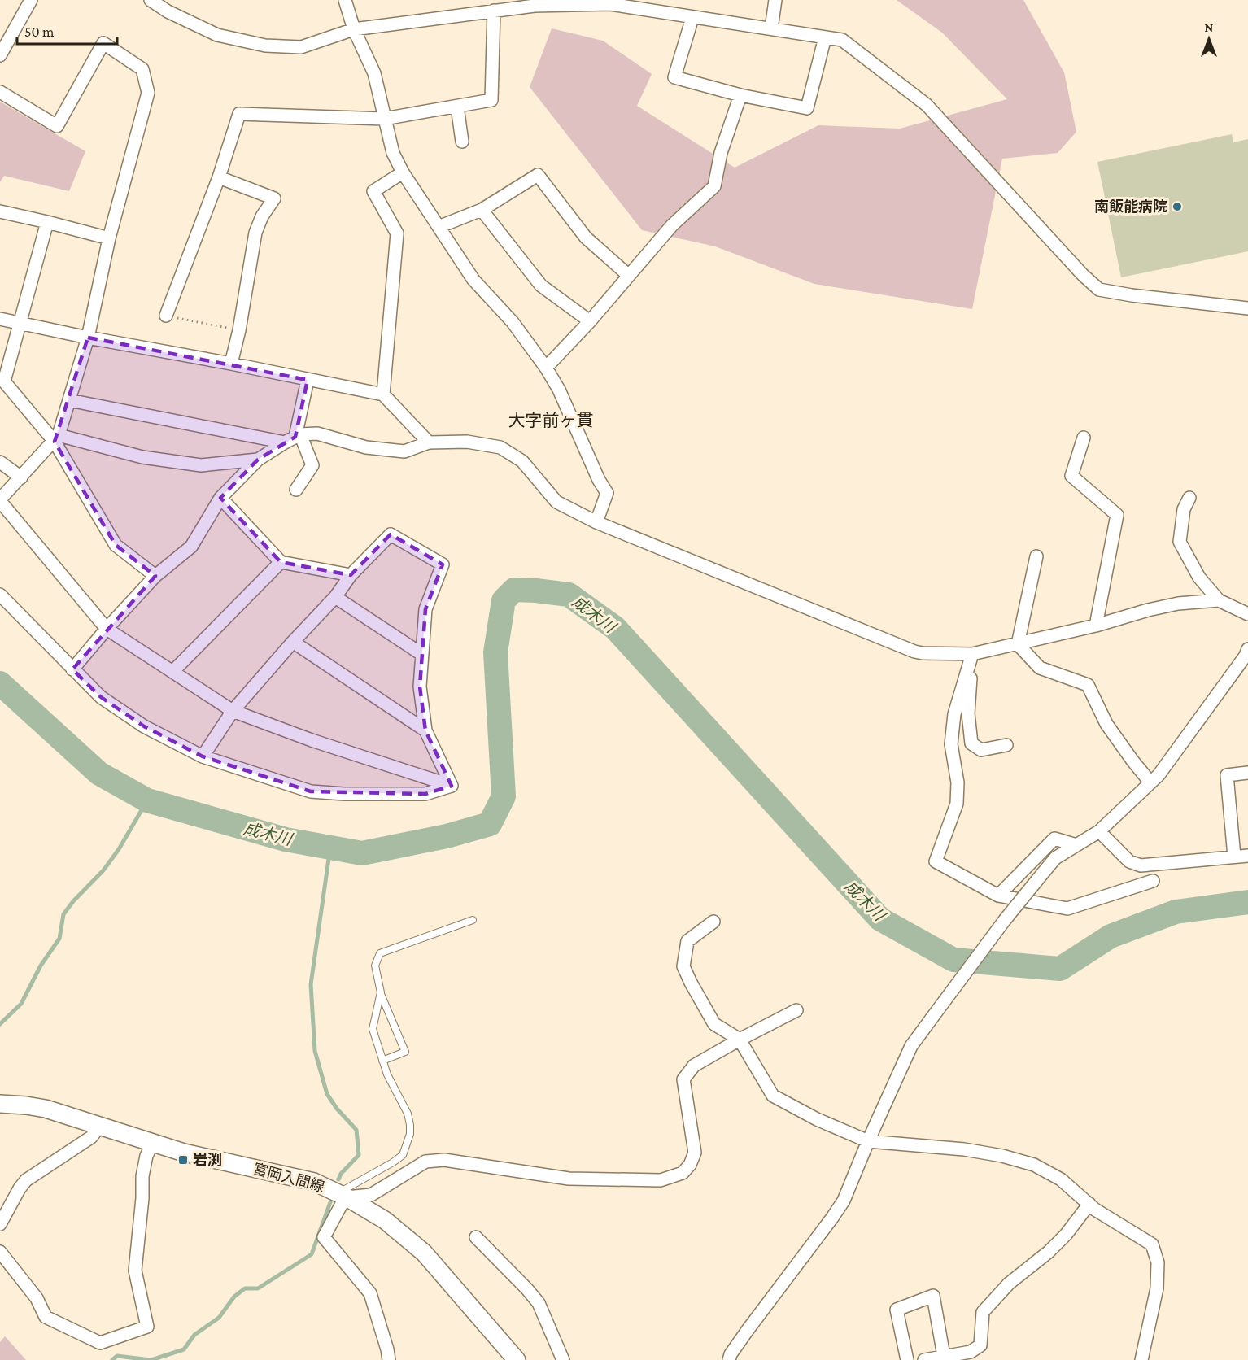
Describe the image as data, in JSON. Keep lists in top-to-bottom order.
{
  "streets": {
    "main road": ["富岡入間線"]
  },
  "districts": ["大字前ヶ貫"],
  "water": ["成木川"],
  "places": {
    "other": ["南飯能病院"],
    "transit": ["岩渕"]
  },
  "scale_bar": "50 m",
  "north": "top"
}
